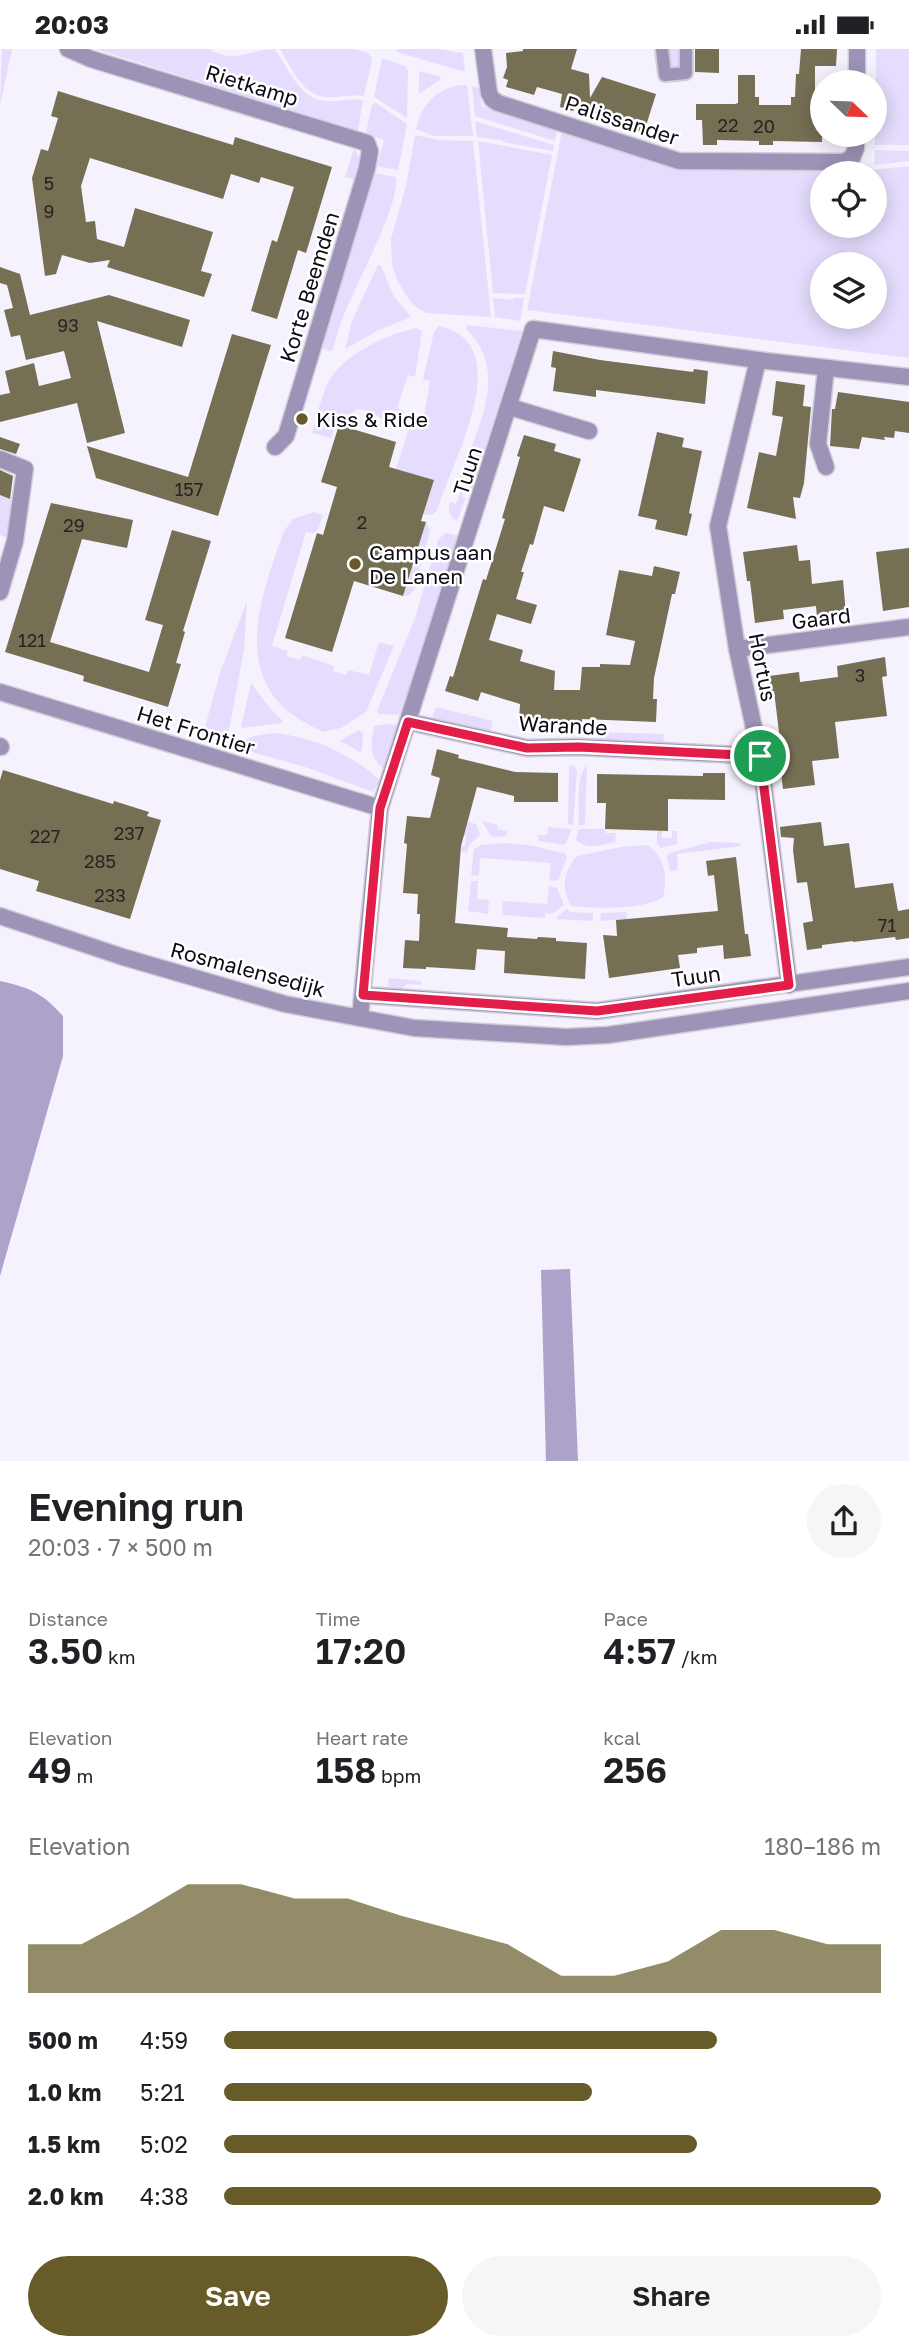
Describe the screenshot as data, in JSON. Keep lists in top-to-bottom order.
{
  "streets": {
    "street": [
      "Rietkamp",
      "Palissander",
      "Korte Beemden",
      "Tuun",
      "Gaard",
      "Hortus",
      "Warande",
      "Het Frontier",
      "Rosmalensedijk"
    ]
  },
  "crossings": [
    ["Rietkamp", "Korte Beemden"],
    ["Tuun", "Hortus"],
    ["Tuun", "Warande"],
    ["Tuun", "Het Frontier"],
    ["Tuun", "Rosmalensedijk"],
    ["Gaard", "Hortus"],
    ["Hortus", "Warande"]
  ],
  "places": ["Kiss & Ride", "Campus aan De Lanen"],
  "house_numbers": [
    "22",
    "20",
    "5",
    "9",
    "93",
    "157",
    "2",
    "29",
    "121",
    "3",
    "237",
    "227",
    "285",
    "233",
    "71"
  ],
  "north": "bottom right",
  "page": {
    "status": "20:03",
    "heading": ["Evening run", "20:03 · 7 × 500 m"],
    "stats": [
      ["Distance", "3.50 km"],
      ["Time", "17:20"],
      ["Pace", "4:57 /km"],
      ["Elevation", "49 m"],
      ["Heart rate", "158 bpm"],
      ["kcal", "256"]
    ],
    "chart": ["Elevation", "180–186 m"],
    "list": [
      {
        "name": "500 m",
        "note": "4:59"
      },
      {
        "name": "1.0 km",
        "note": "5:21"
      },
      {
        "name": "1.5 km",
        "note": "5:02"
      },
      {
        "name": "2.0 km",
        "note": "4:38"
      }
    ],
    "buttons": ["Save", "Share"]
  }
}
